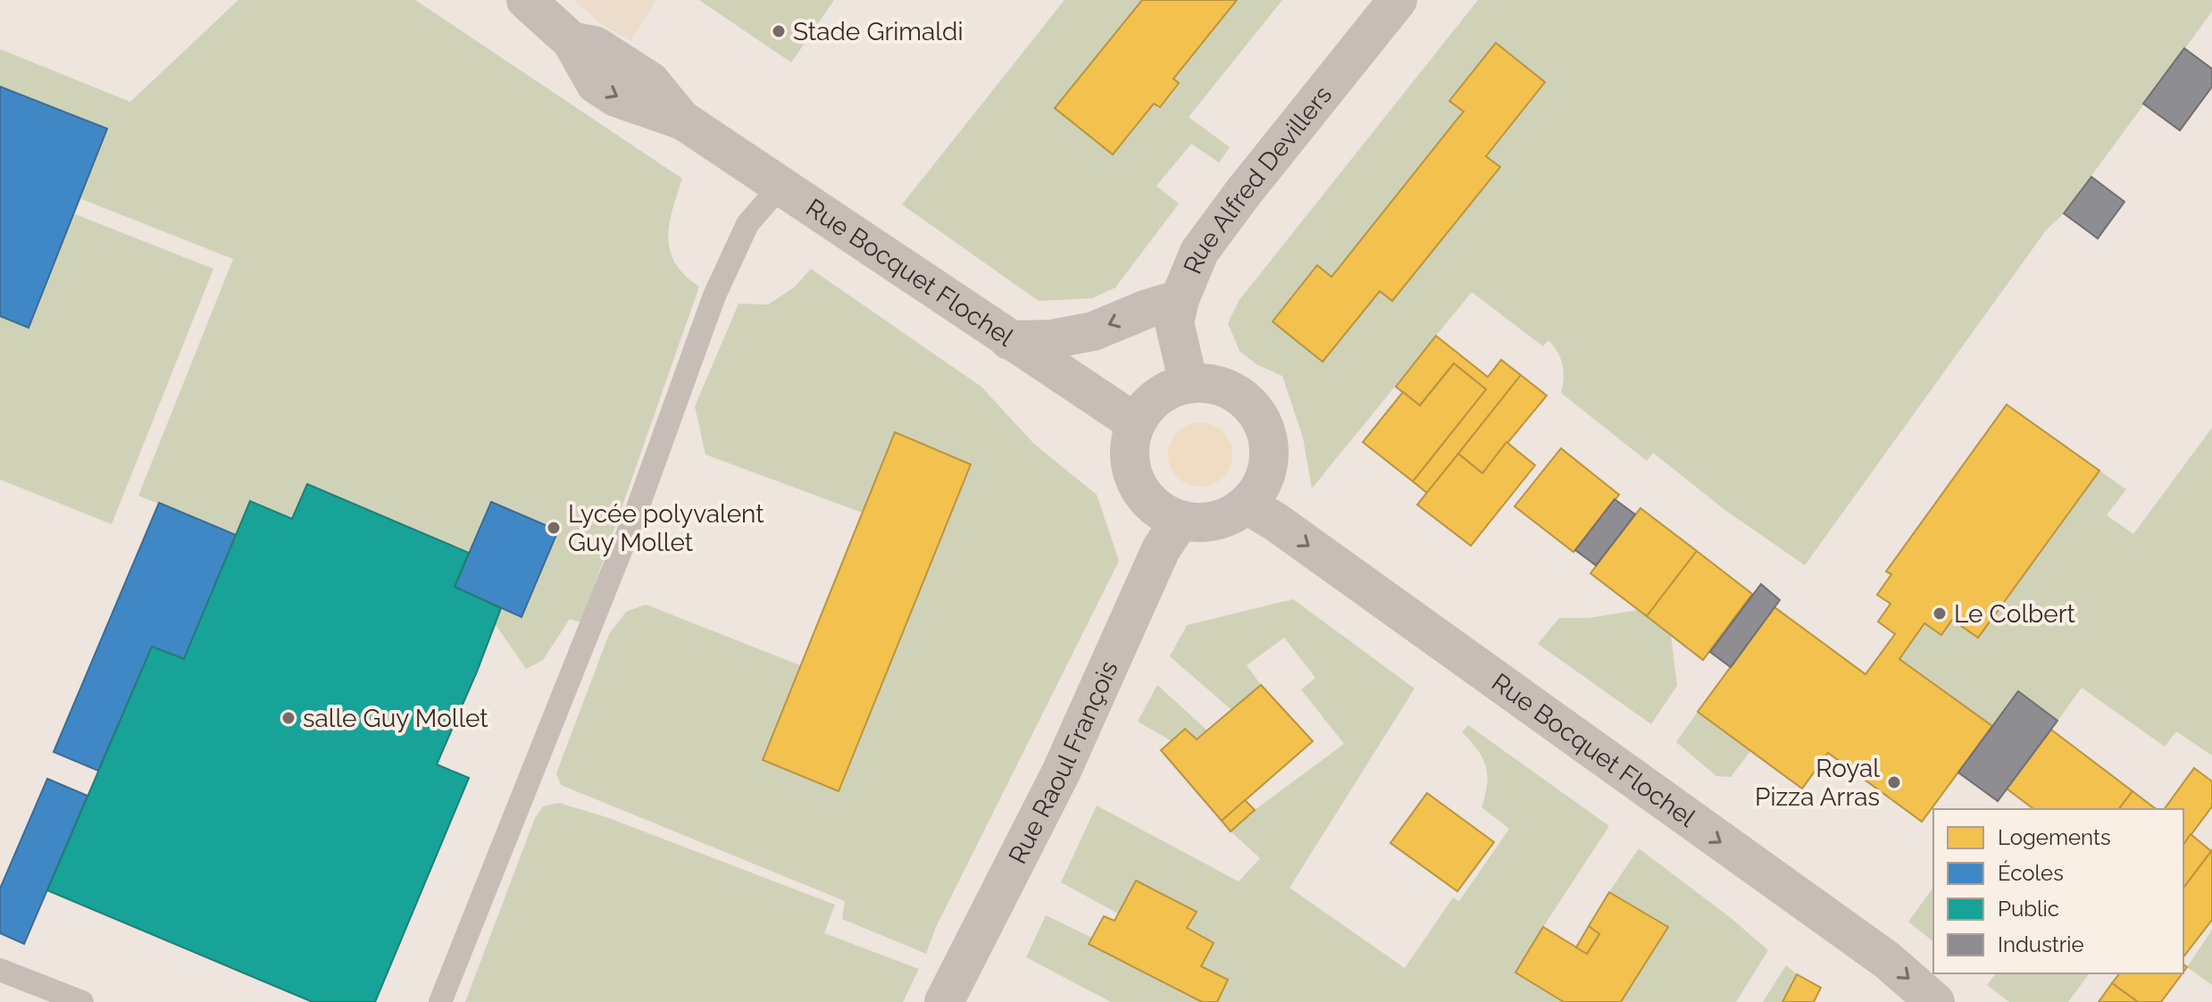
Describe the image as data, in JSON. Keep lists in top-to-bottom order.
{
  "streets": {
    "street": ["Rue Alfred Devillers", "Rue Bocquet Flochel", "Rue Raoul François"]
  },
  "crossings": [
    ["Rue Alfred Devillers", "Rue Bocquet Flochel"],
    ["Rue Alfred Devillers", "Rue Raoul François"],
    ["Rue Bocquet Flochel", "Rue Raoul François"]
  ],
  "one_way": ["Rue Bocquet Flochel"],
  "places": [
    "Stade Grimaldi",
    "Lycée polyvalent Guy Mollet",
    "Le Colbert",
    "salle Guy Mollet",
    "Royal Pizza Arras"
  ],
  "legend": [
    "Logements",
    "Écoles",
    "Public",
    "Industrie"
  ]
}
